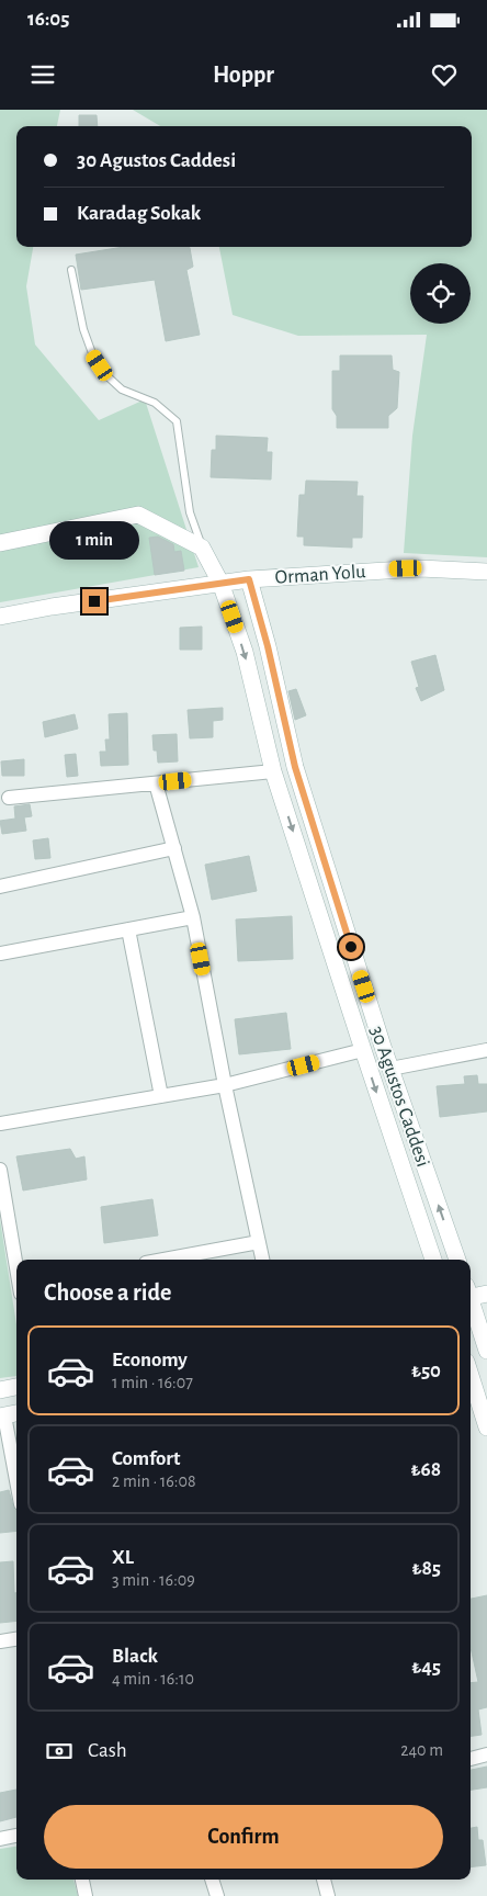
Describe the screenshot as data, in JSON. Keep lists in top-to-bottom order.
{
  "streets": {
    "main road": ["Orman Yolu", "30 Agustos Caddesi"]
  },
  "crossings": [
    ["Orman Yolu", "30 Agustos Caddesi"]
  ],
  "page": {
    "status": "16:05",
    "header": "Hoppr",
    "banner": ["30 Agustos Caddesi", "Karadag Sokak"],
    "bubble": "1 min",
    "heading": "Choose a ride",
    "list": [
      {
        "name": "Economy",
        "note": "1 min · 16:07",
        "value": "₺50"
      },
      {
        "name": "Comfort",
        "note": "2 min · 16:08",
        "value": "₺68"
      },
      {
        "name": "XL",
        "note": "3 min · 16:09",
        "value": "₺85"
      },
      {
        "name": "Black",
        "note": "4 min · 16:10",
        "value": "₺45"
      }
    ],
    "pay": ["Cash", "240 m"],
    "buttons": "Confirm"
  }
}
